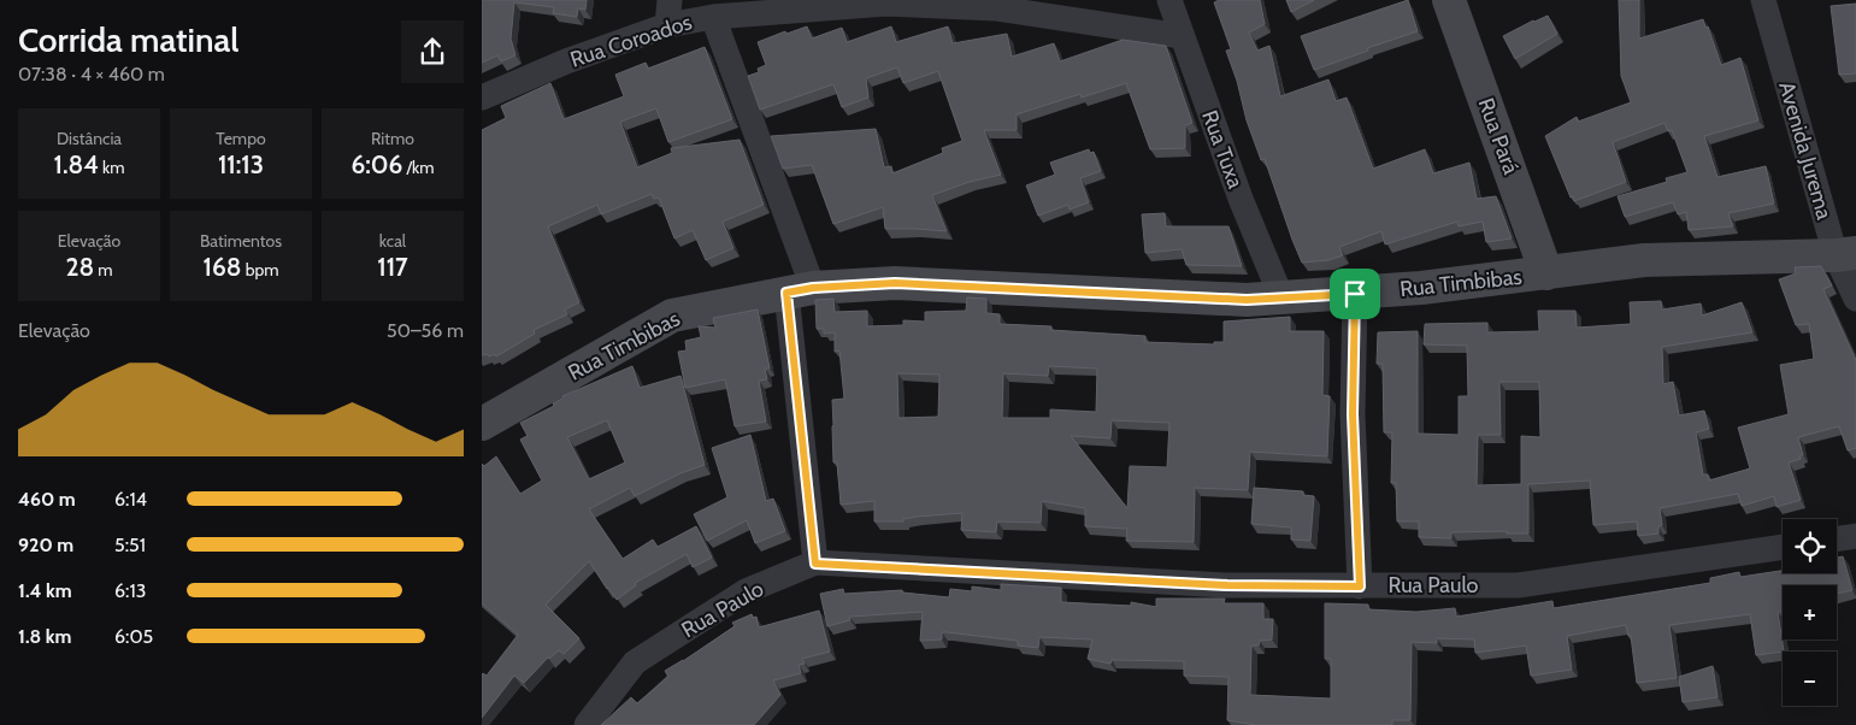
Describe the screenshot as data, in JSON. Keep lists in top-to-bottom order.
{
  "streets": {
    "main road": ["Rua Pará", "Rua Timbibas"],
    "street": [
      "Rua Coroados",
      "Rua Tuxa",
      "Avenida Jurema",
      "Rua Paulo"
    ]
  },
  "crossings": [
    ["Rua Coroados", "Rua Tuxa"],
    ["Rua Pará", "Rua Timbibas"],
    ["Rua Tuxa", "Rua Timbibas"],
    ["Avenida Jurema", "Rua Timbibas"]
  ],
  "page": {
    "heading": ["Corrida matinal", "07:38 · 4 × 460 m"],
    "stats": [
      ["Distância", "1.84 km"],
      ["Tempo", "11:13"],
      ["Ritmo", "6:06 /km"],
      ["Elevação", "28 m"],
      ["Batimentos", "168 bpm"],
      ["kcal", "117"]
    ],
    "chart": ["Elevação", "50–56 m"],
    "list": [
      {
        "name": "460 m",
        "note": "6:14"
      },
      {
        "name": "920 m",
        "note": "5:51"
      },
      {
        "name": "1.4 km",
        "note": "6:13"
      },
      {
        "name": "1.8 km",
        "note": "6:05"
      }
    ],
    "map_buttons": ["+", "−"]
  }
}
